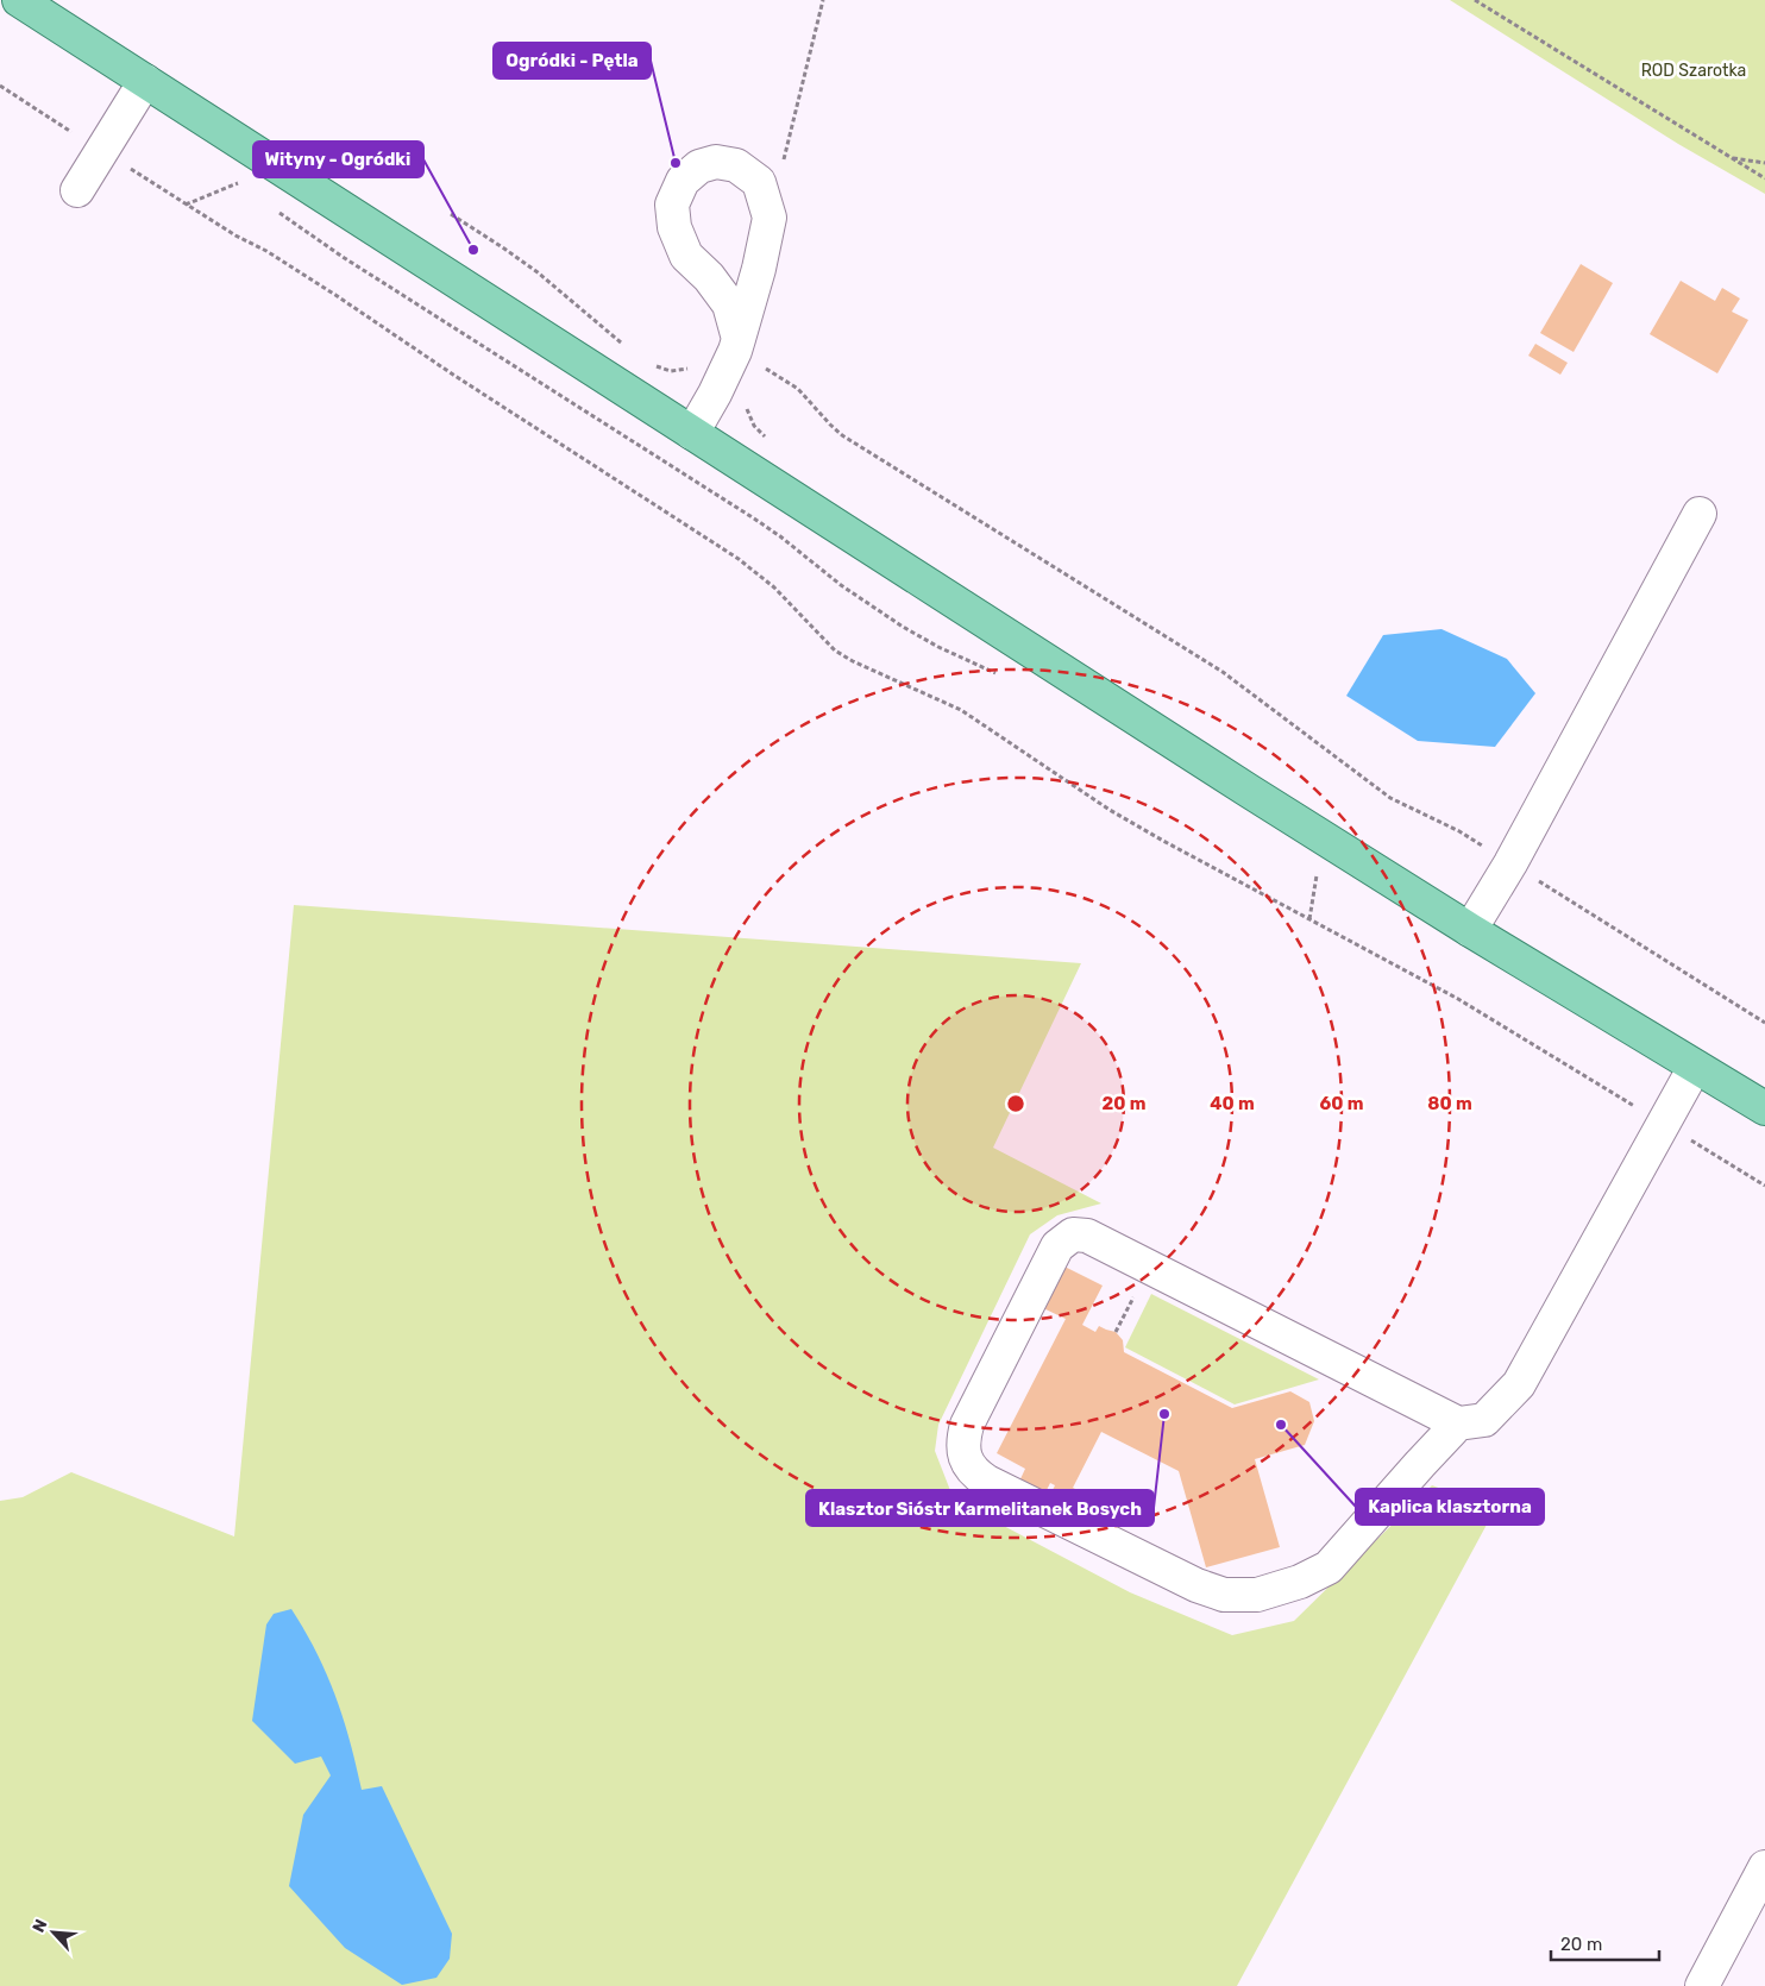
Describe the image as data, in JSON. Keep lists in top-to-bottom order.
{
  "parks": ["ROD Szarotka"],
  "places": [
    "Ogródki - Pętla",
    "Wityny - Ogródki",
    "Klasztor Sióstr Karmelitanek Bosych",
    "Kaplica klasztorna"
  ],
  "scale_bar": "20 m",
  "north": "top left",
  "rings": [
    "20 m",
    "40 m",
    "60 m",
    "80 m"
  ]
}
